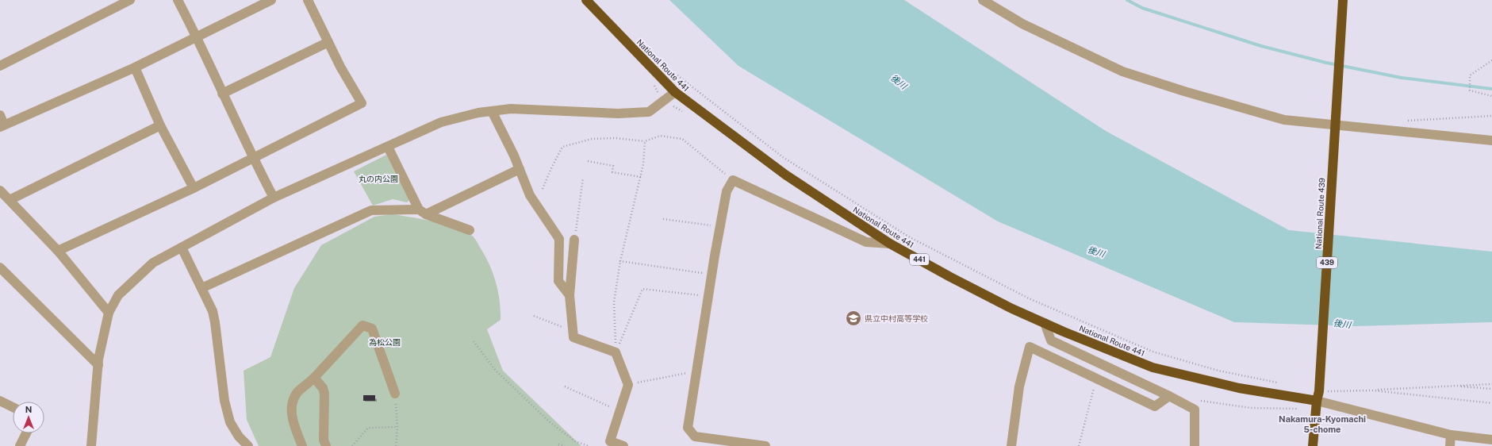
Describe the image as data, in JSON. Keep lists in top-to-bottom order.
{
  "streets": {
    "highway": [
      "National Route 441",
      "National Route 439",
      "441",
      "439"
    ]
  },
  "crossings": [
    ["National Route 441", "National Route 439"]
  ],
  "districts": ["Nakamura-Kyomachi 5-chome"],
  "water": ["後川"],
  "parks": ["丸の内公園", "為松公園"],
  "places": {
    "school or university": ["県立中村高等学校"]
  },
  "north": "top"
}
